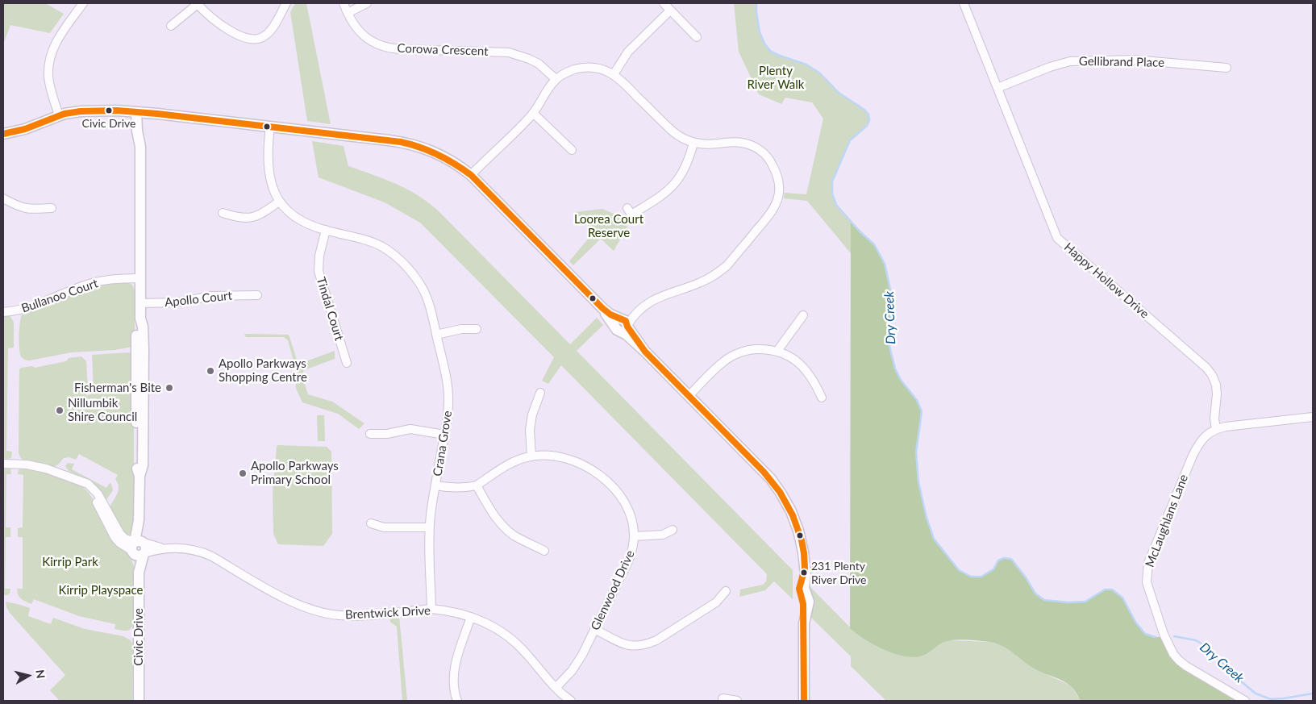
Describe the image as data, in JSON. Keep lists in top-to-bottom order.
{
  "streets": {
    "street": [
      "Corowa Crescent",
      "Gellibrand Place",
      "Happy Hollow Drive",
      "Bullanoo Court",
      "Apollo Court",
      "Tindal Court",
      "Crana Grove",
      "McLaughlans Lane",
      "Glenwood Drive",
      "Brentwick Drive",
      "Civic Drive"
    ]
  },
  "crossings": [
    ["Gellibrand Place", "Happy Hollow Drive"],
    ["Happy Hollow Drive", "McLaughlans Lane"],
    ["Bullanoo Court", "Civic Drive"],
    ["Apollo Court", "Civic Drive"],
    ["Tindal Court", "Crana Grove"],
    ["Crana Grove", "Glenwood Drive"],
    ["Crana Grove", "Brentwick Drive"],
    ["Glenwood Drive", "Brentwick Drive"],
    ["Brentwick Drive", "Civic Drive"]
  ],
  "water": ["Dry Creek"],
  "parks": [
    "Plenty River Walk",
    "Loorea Court Reserve",
    "Kirrip Park",
    "Kirrip Playspace"
  ],
  "places": [
    "Civic Drive",
    "Apollo Parkways Shopping Centre",
    "Fisherman's Bite",
    "Nillumbik Shire Council",
    "Apollo Parkways Primary School",
    "231 Plenty River Drive"
  ],
  "north": "right"
}
